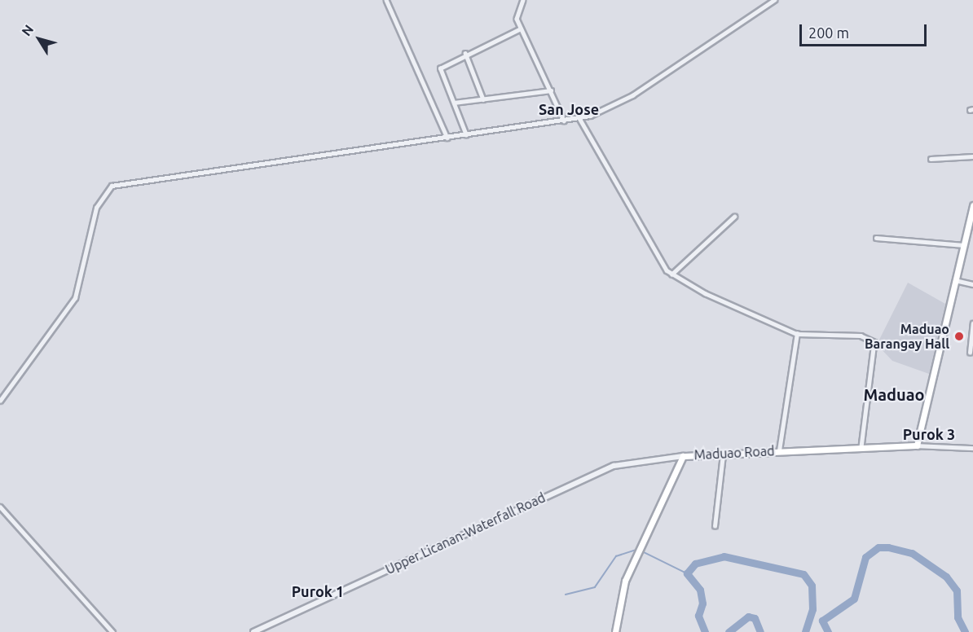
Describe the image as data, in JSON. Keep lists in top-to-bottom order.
{
  "streets": {
    "main road": ["Maduao Road"],
    "street": ["Upper Licanan-Waterfall Road"]
  },
  "crossings": [
    ["Maduao Road", "Upper Licanan-Waterfall Road"]
  ],
  "districts": [
    "San Jose",
    "Maduao",
    "Purok 3",
    "Purok 1"
  ],
  "places": ["Maduao Barangay Hall"],
  "scale_bar": "200 m",
  "north": "top left"
}
